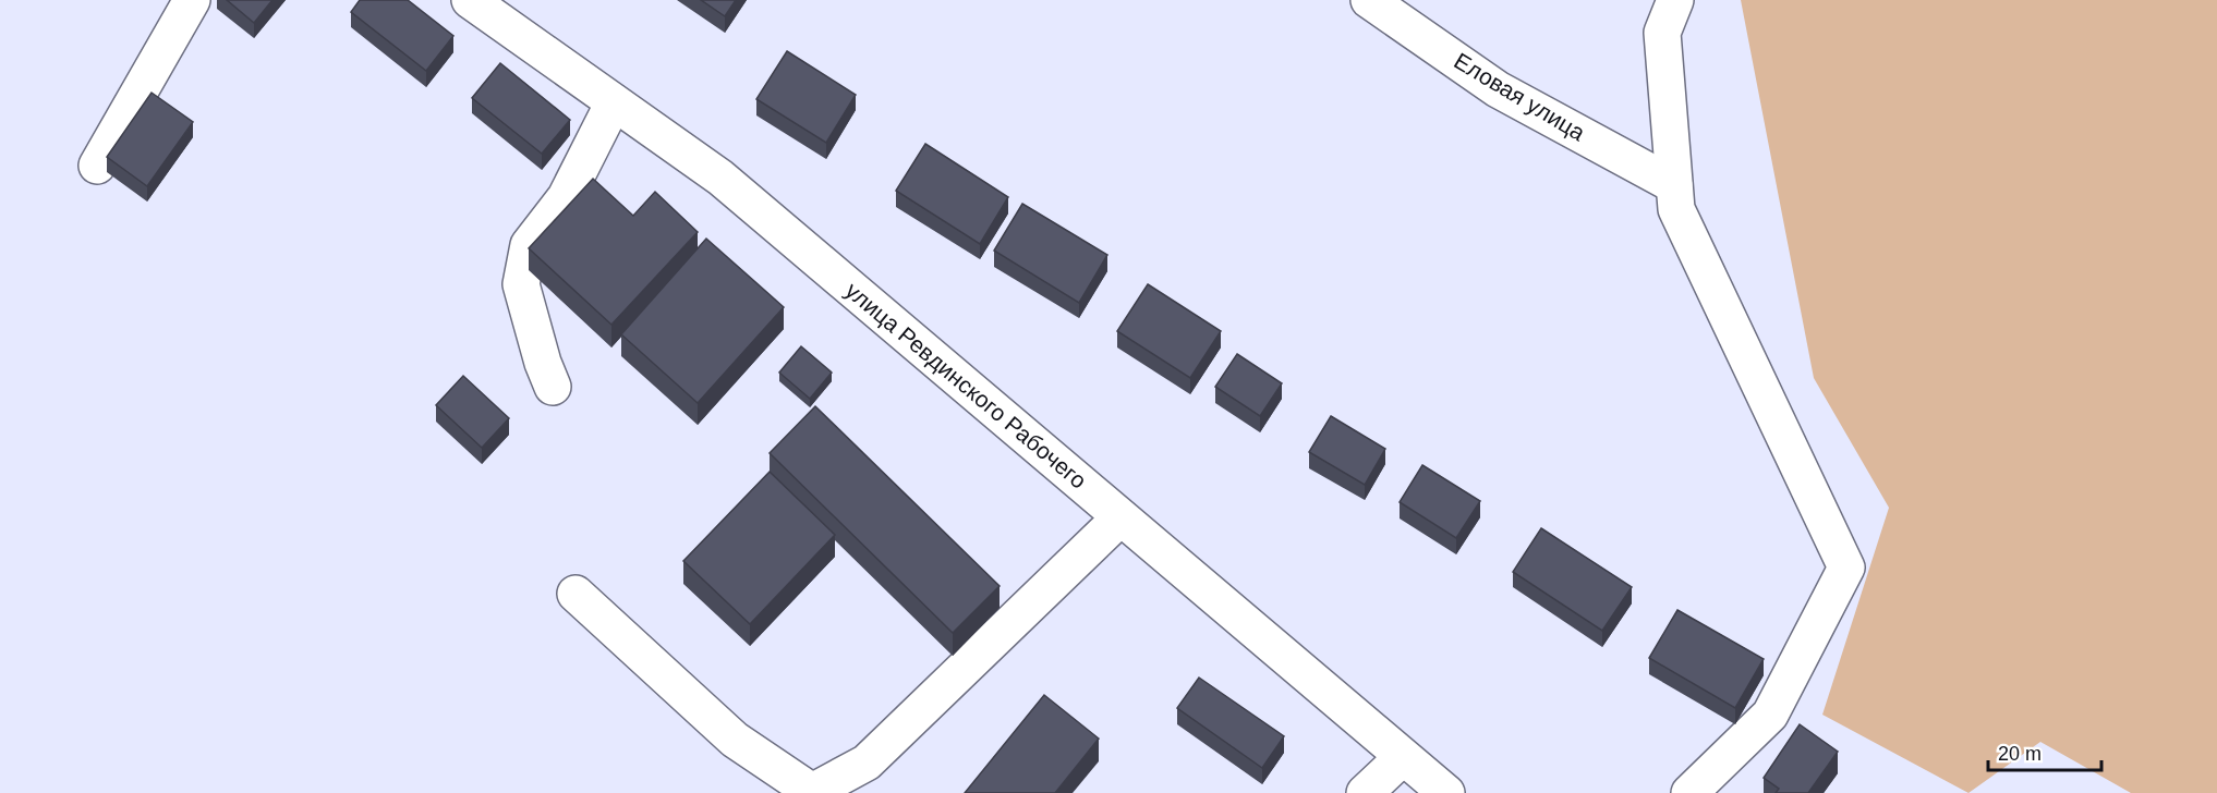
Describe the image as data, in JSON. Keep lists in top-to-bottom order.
{
  "streets": {
    "street": ["Еловая улица", "улица Ревдинского Рабочего"]
  },
  "scale_bar": "20 m"
}
